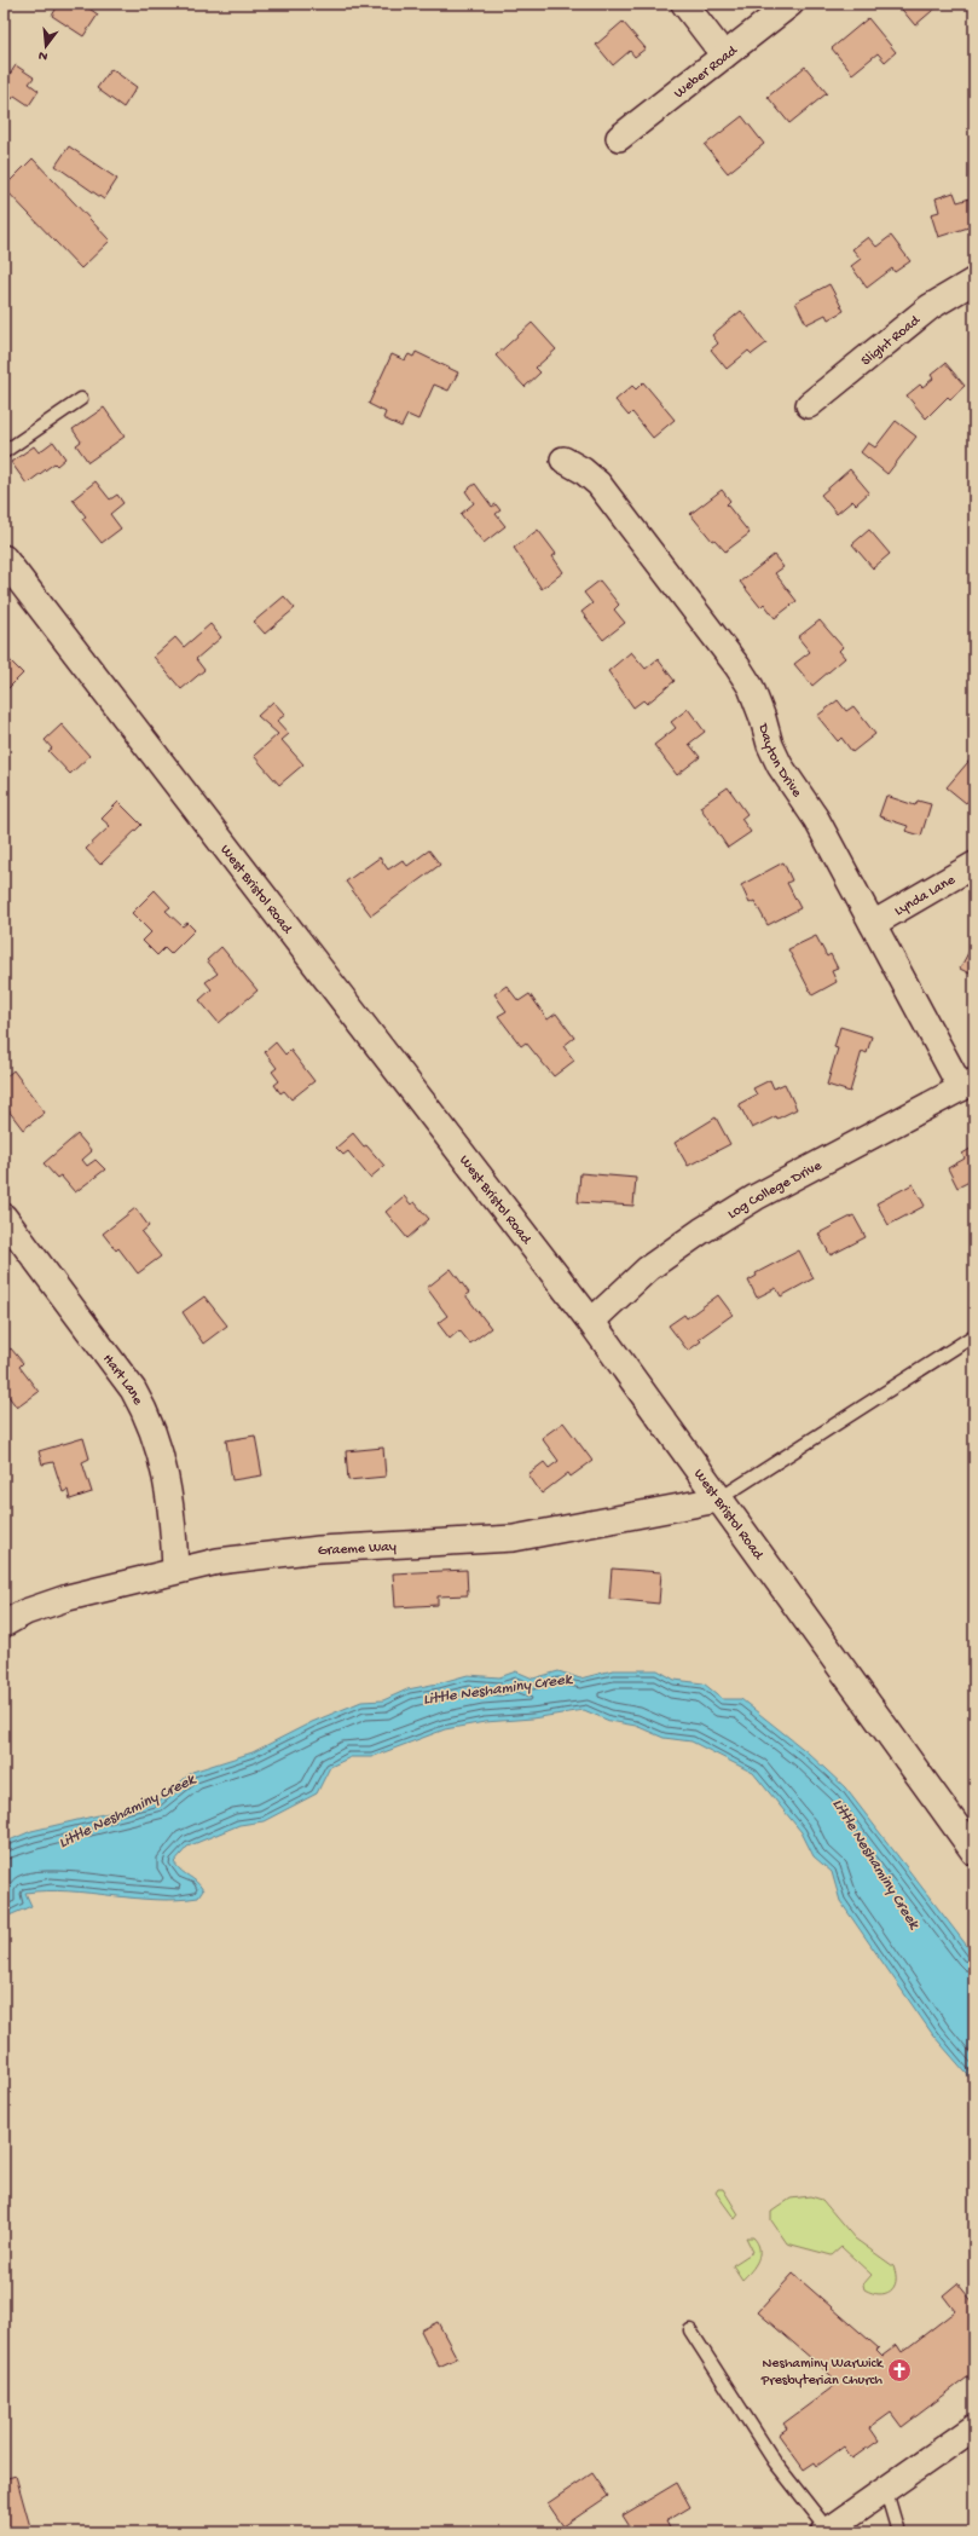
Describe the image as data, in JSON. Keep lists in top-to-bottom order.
{
  "streets": {
    "main road": ["West Bristol Road"],
    "street": [
      "Weber Road",
      "Slight Road",
      "Dayton Drive",
      "Lynda Lane",
      "Log College Drive",
      "Hart Lane",
      "Graeme Way"
    ]
  },
  "crossings": [
    ["Dayton Drive", "Lynda Lane"],
    ["Dayton Drive", "Log College Drive"],
    ["West Bristol Road", "Log College Drive"],
    ["West Bristol Road", "Graeme Way"],
    ["Hart Lane", "Graeme Way"]
  ],
  "water": ["Little Neshaminy Creek"],
  "places": {
    "church": ["Neshaminy Warwick Presbyterian Church"]
  },
  "north": "bottom"
}
